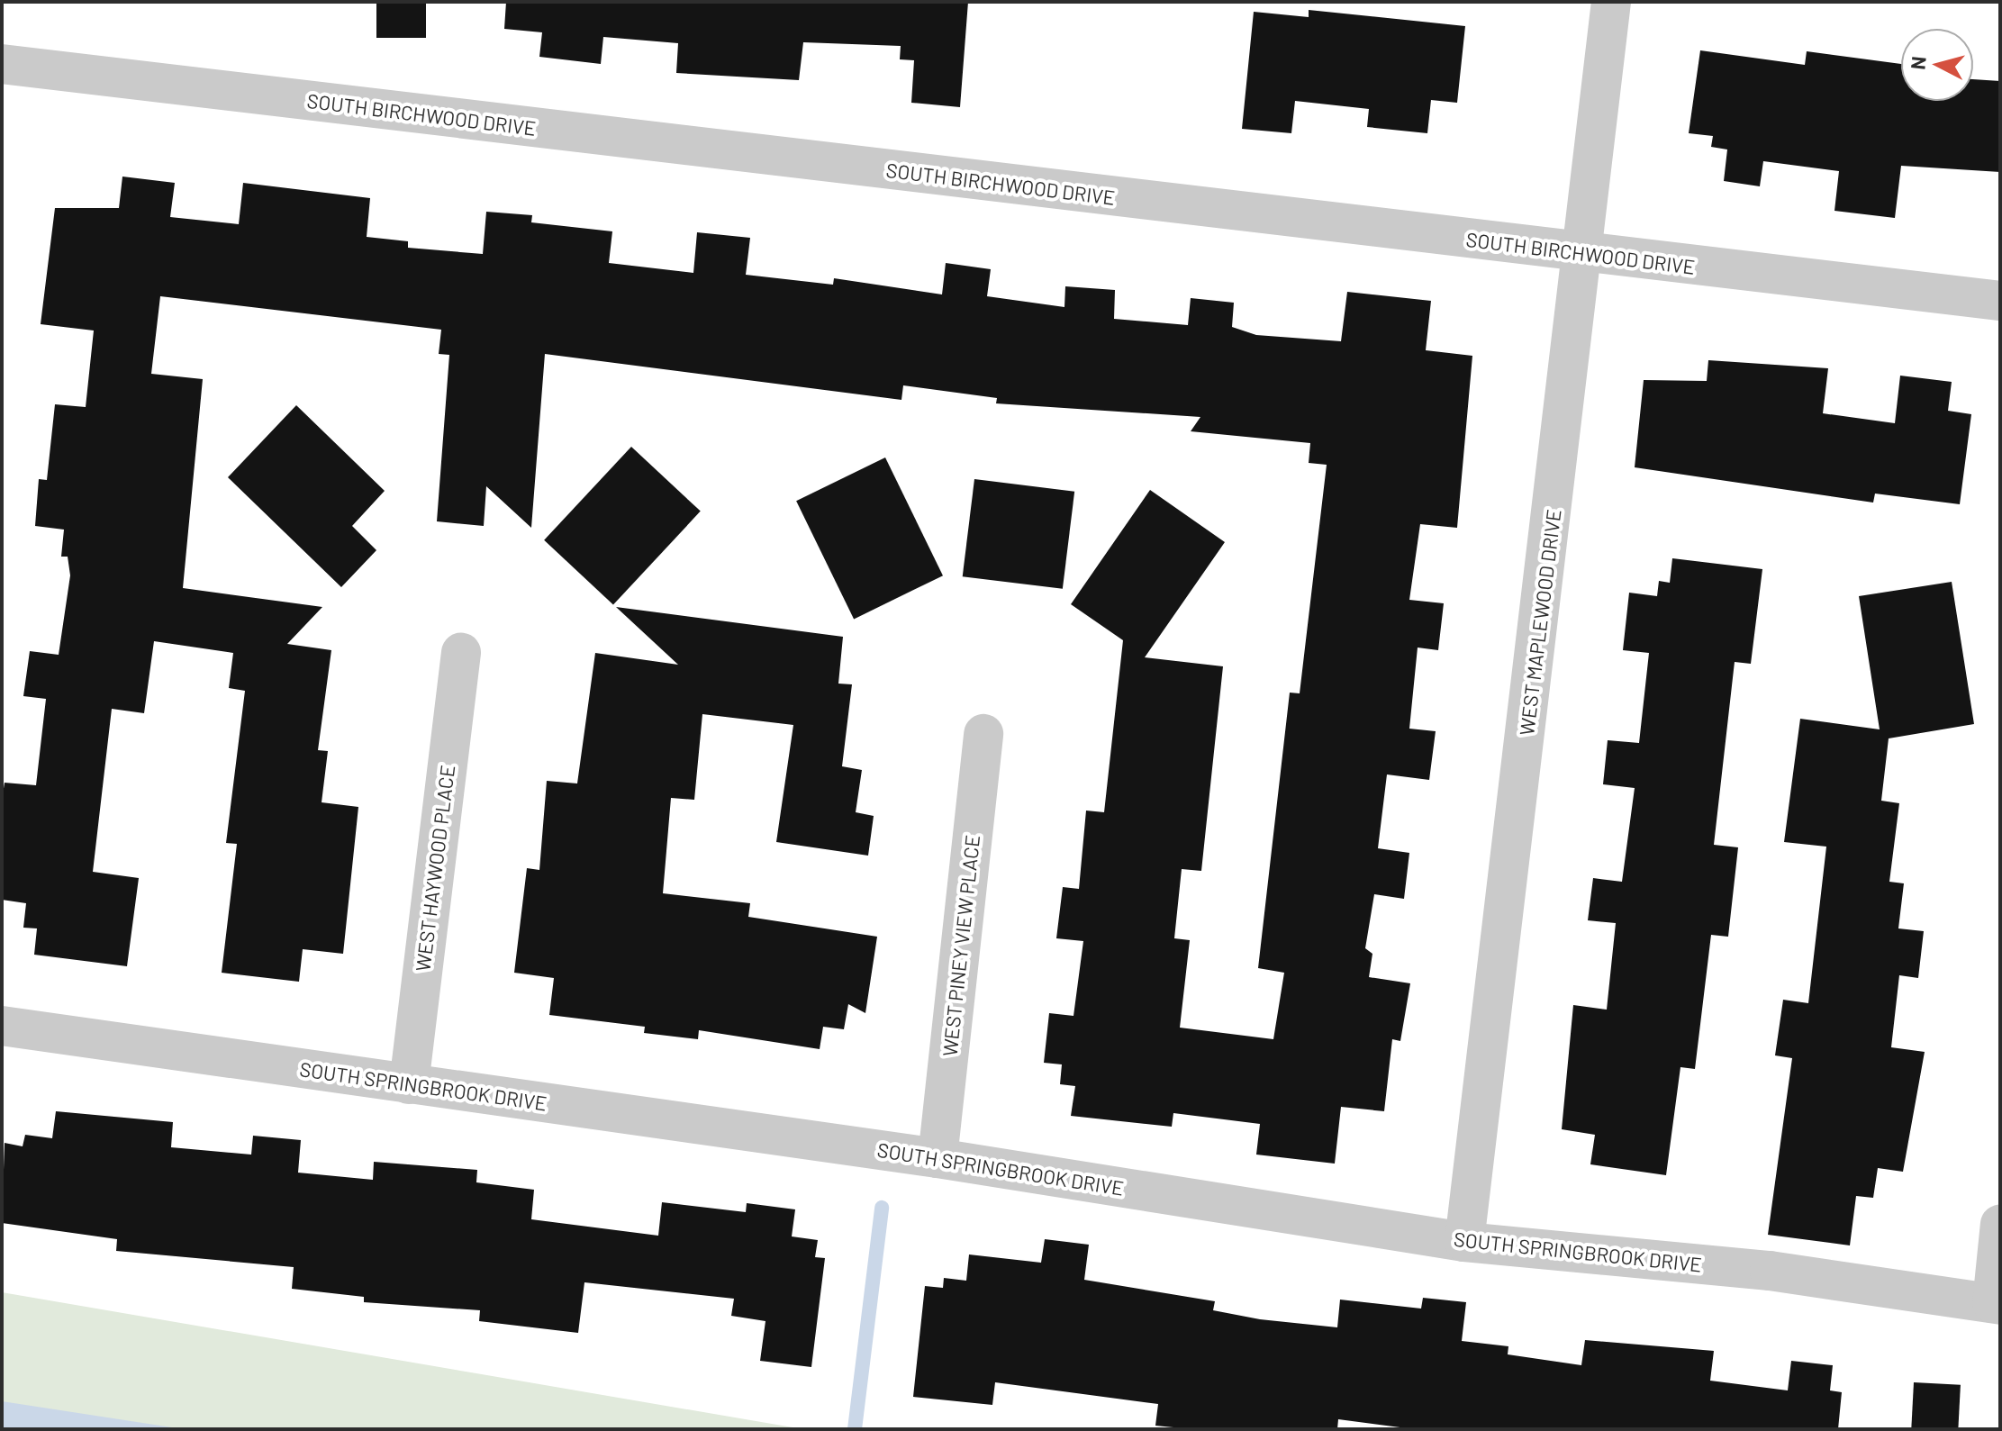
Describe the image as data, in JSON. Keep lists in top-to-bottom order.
{
  "streets": {
    "street": [
      "SOUTH BIRCHWOOD DRIVE",
      "WEST MAPLEWOOD DRIVE",
      "WEST HAYWOOD PLACE",
      "WEST PINEY VIEW PLACE",
      "SOUTH SPRINGBROOK DRIVE"
    ]
  },
  "crossings": [
    ["SOUTH BIRCHWOOD DRIVE", "WEST MAPLEWOOD DRIVE"],
    ["WEST MAPLEWOOD DRIVE", "SOUTH SPRINGBROOK DRIVE"],
    ["WEST HAYWOOD PLACE", "SOUTH SPRINGBROOK DRIVE"],
    ["WEST PINEY VIEW PLACE", "SOUTH SPRINGBROOK DRIVE"]
  ],
  "north": "left"
}
